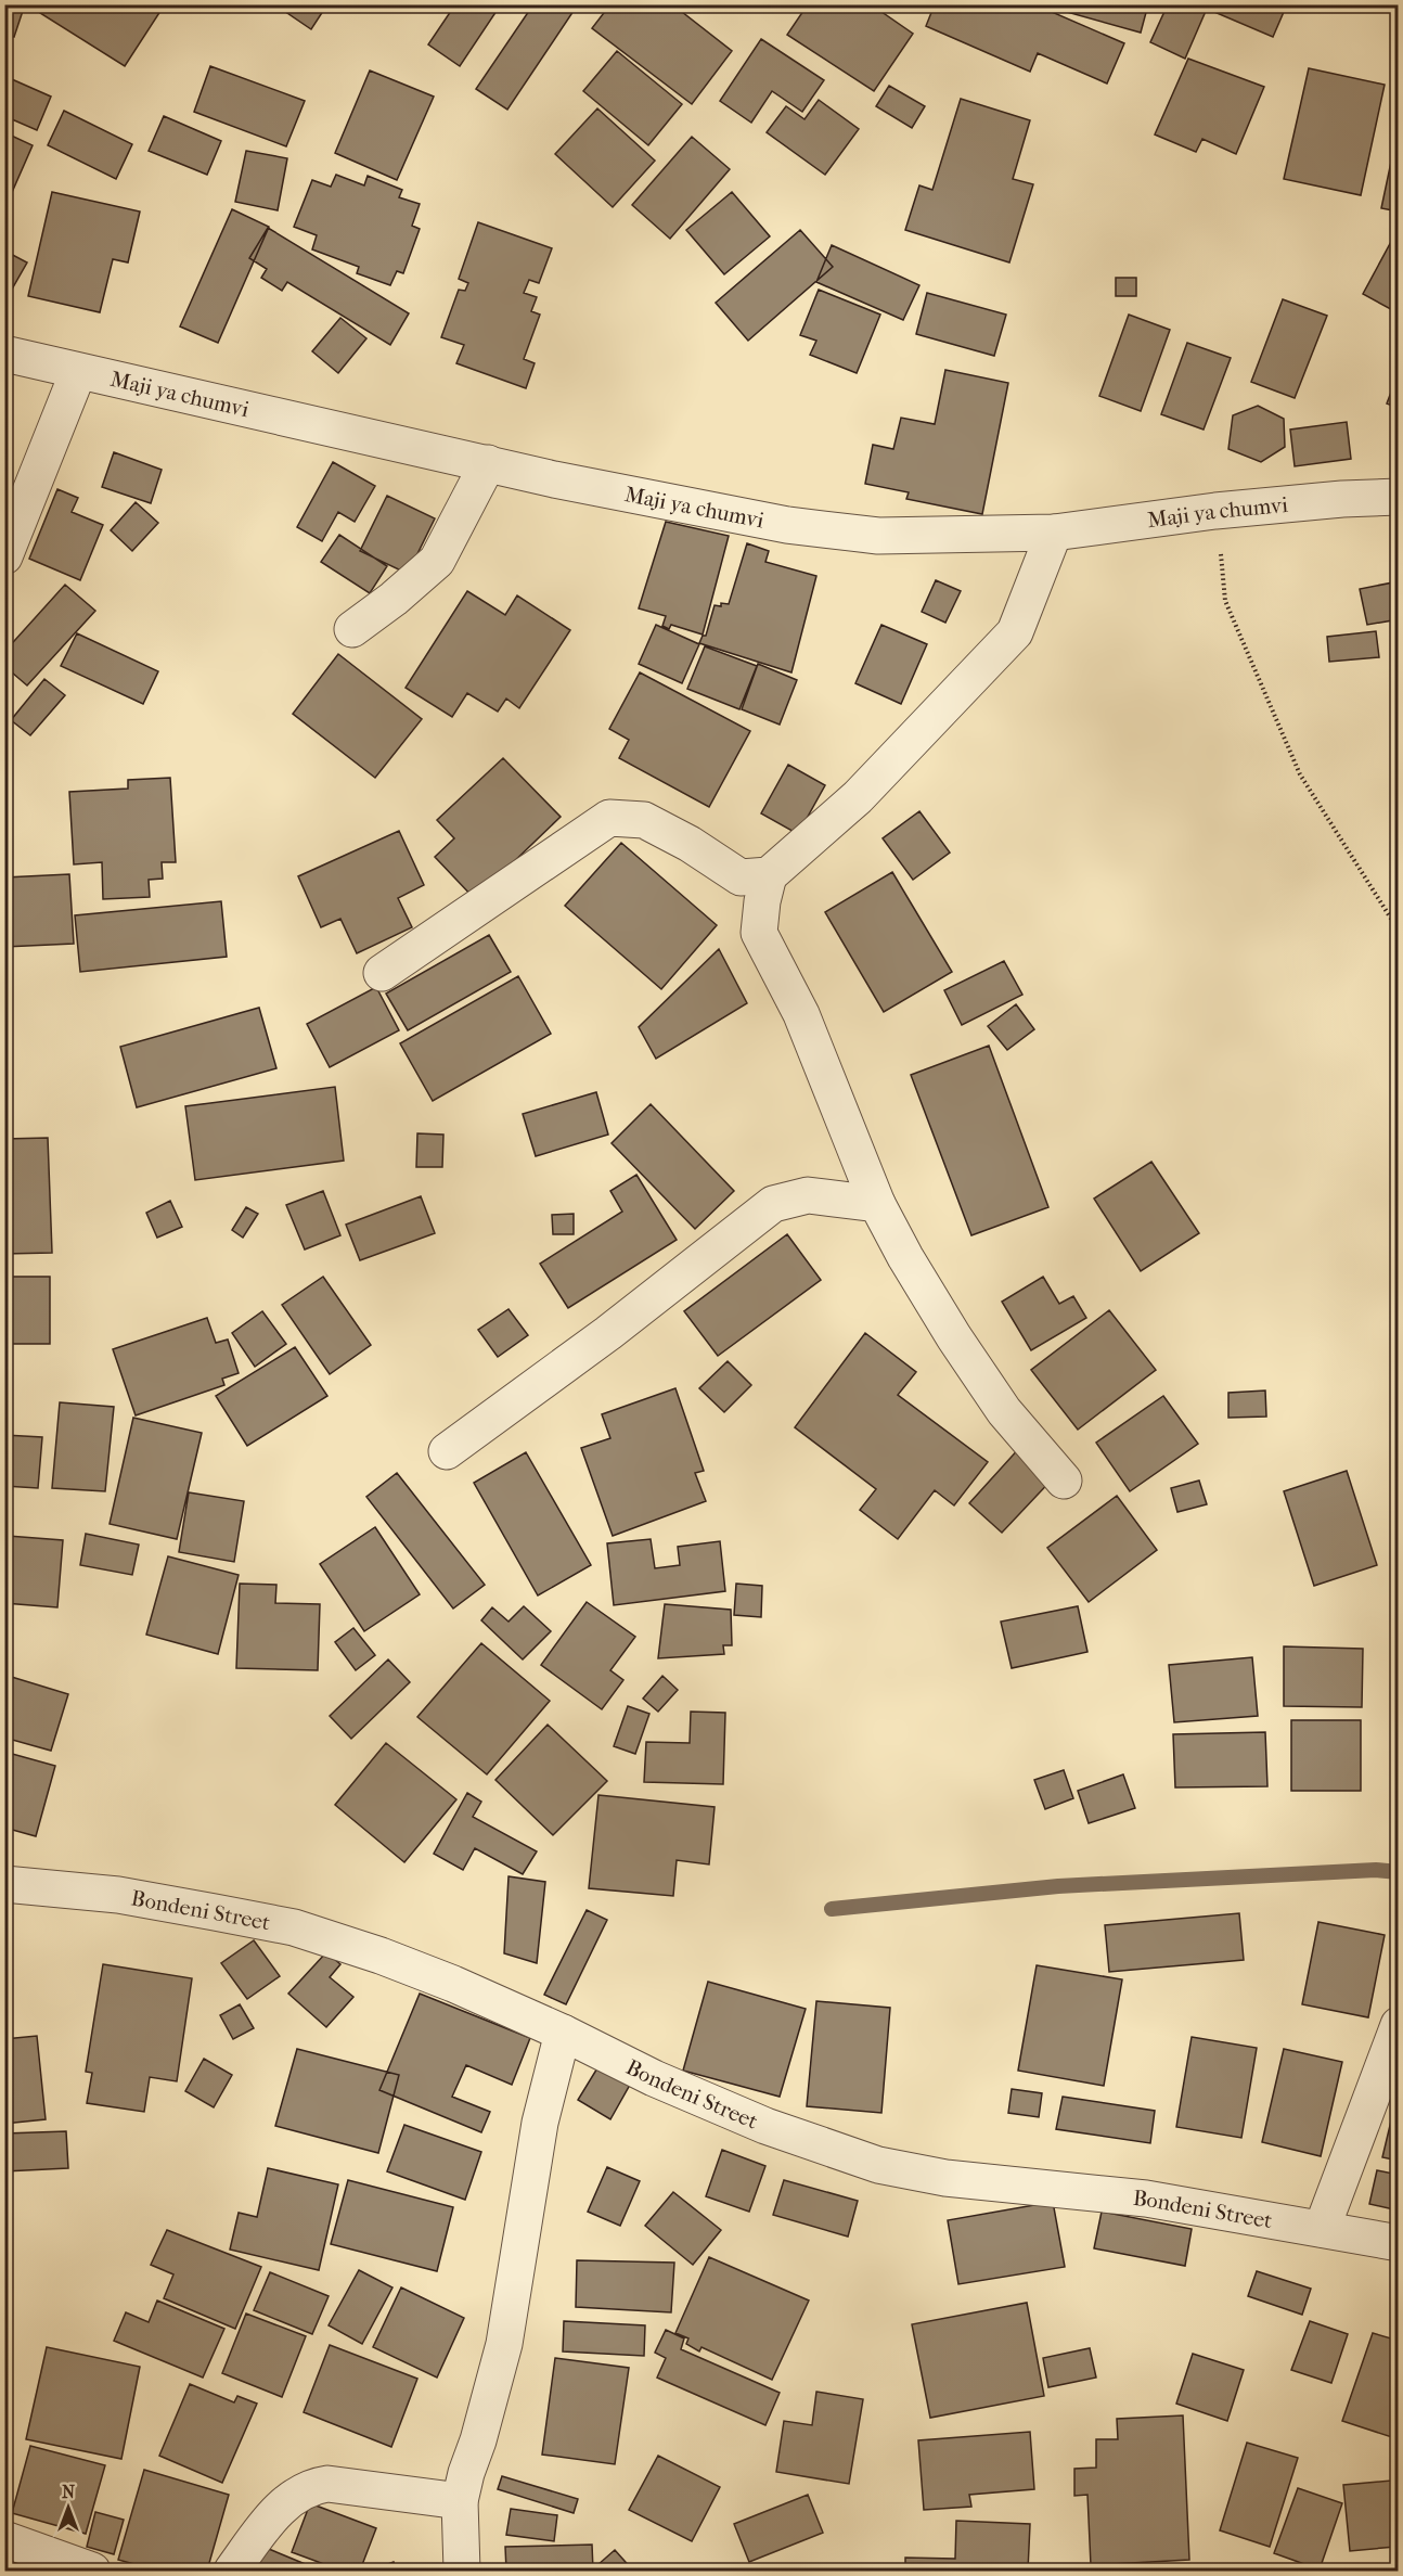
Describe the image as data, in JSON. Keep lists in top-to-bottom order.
{
  "streets": {
    "street": ["Maji ya chumvi", "Bondeni Street"]
  },
  "north": "top"
}
